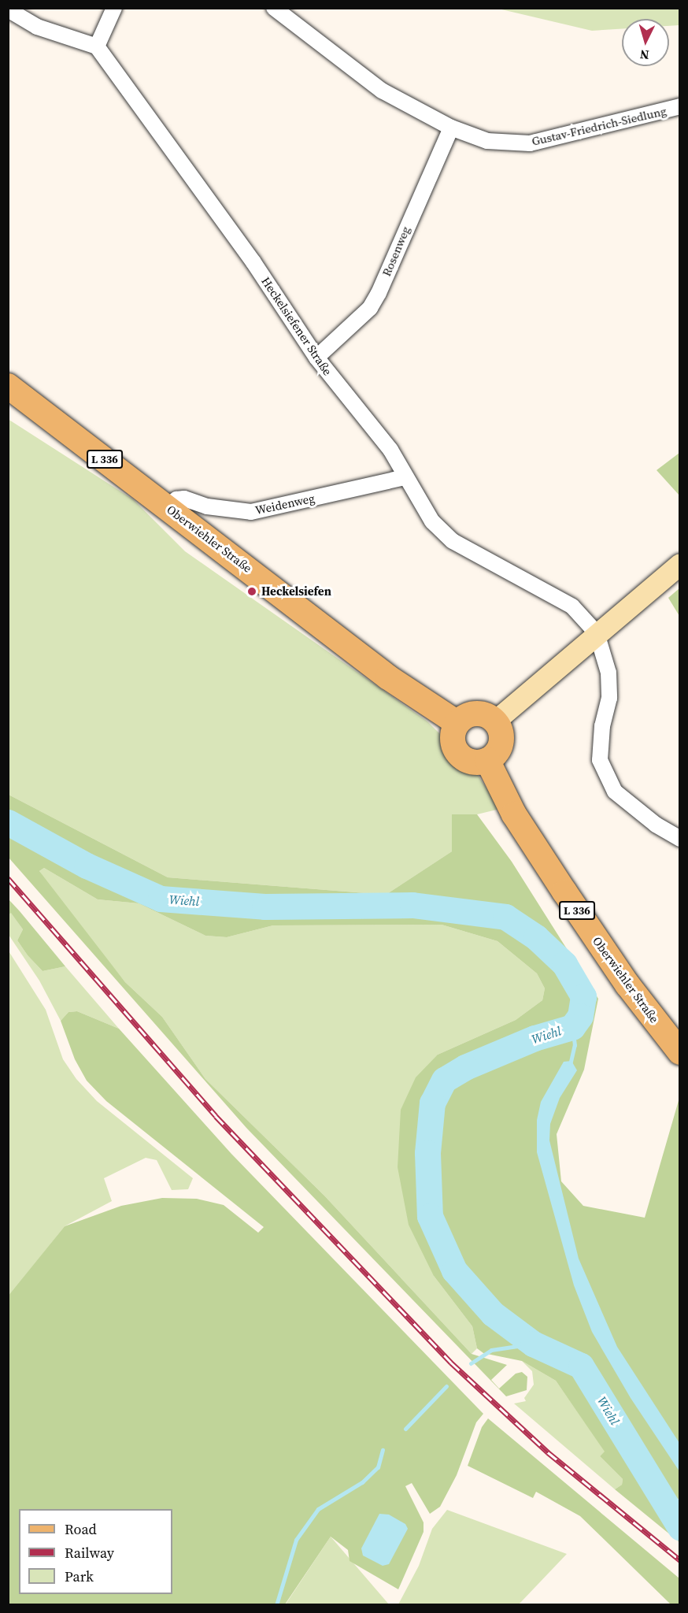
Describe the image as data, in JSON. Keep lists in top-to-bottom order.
{
  "streets": {
    "main road": ["L 336", "Oberwiehler Straße"],
    "street": [
      "Gustav-Friedrich-Siedlung",
      "Rosenweg",
      "Heckelsiefener Straße",
      "Weidenweg"
    ]
  },
  "crossings": [
    ["Gustav-Friedrich-Siedlung", "Rosenweg"],
    ["Rosenweg", "Heckelsiefener Straße"],
    ["Heckelsiefener Straße", "Weidenweg"],
    ["Weidenweg", "Oberwiehler Straße"]
  ],
  "water": ["Wiehl"],
  "places": ["Heckelsiefen"],
  "legend": ["Road", "Railway", "Park"],
  "north": "bottom"
}
